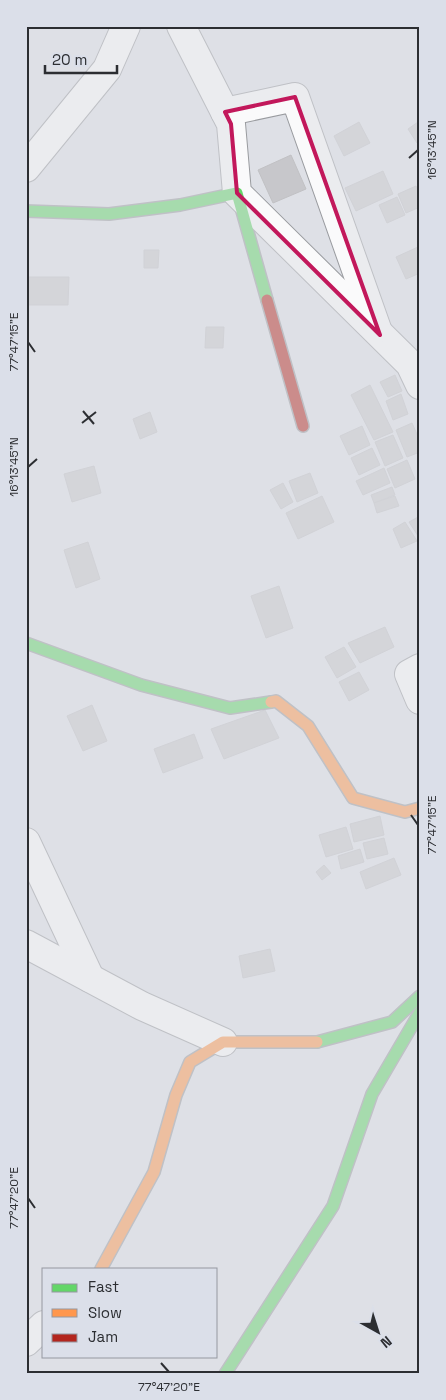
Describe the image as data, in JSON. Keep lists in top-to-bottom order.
{
  "legend": ["Fast", "Slow", "Jam"],
  "scale_bar": "20 m",
  "north": "bottom right",
  "coordinates": ["16°13'45\"N", "77°47'15\"E", "77°47'20\"E"]
}
